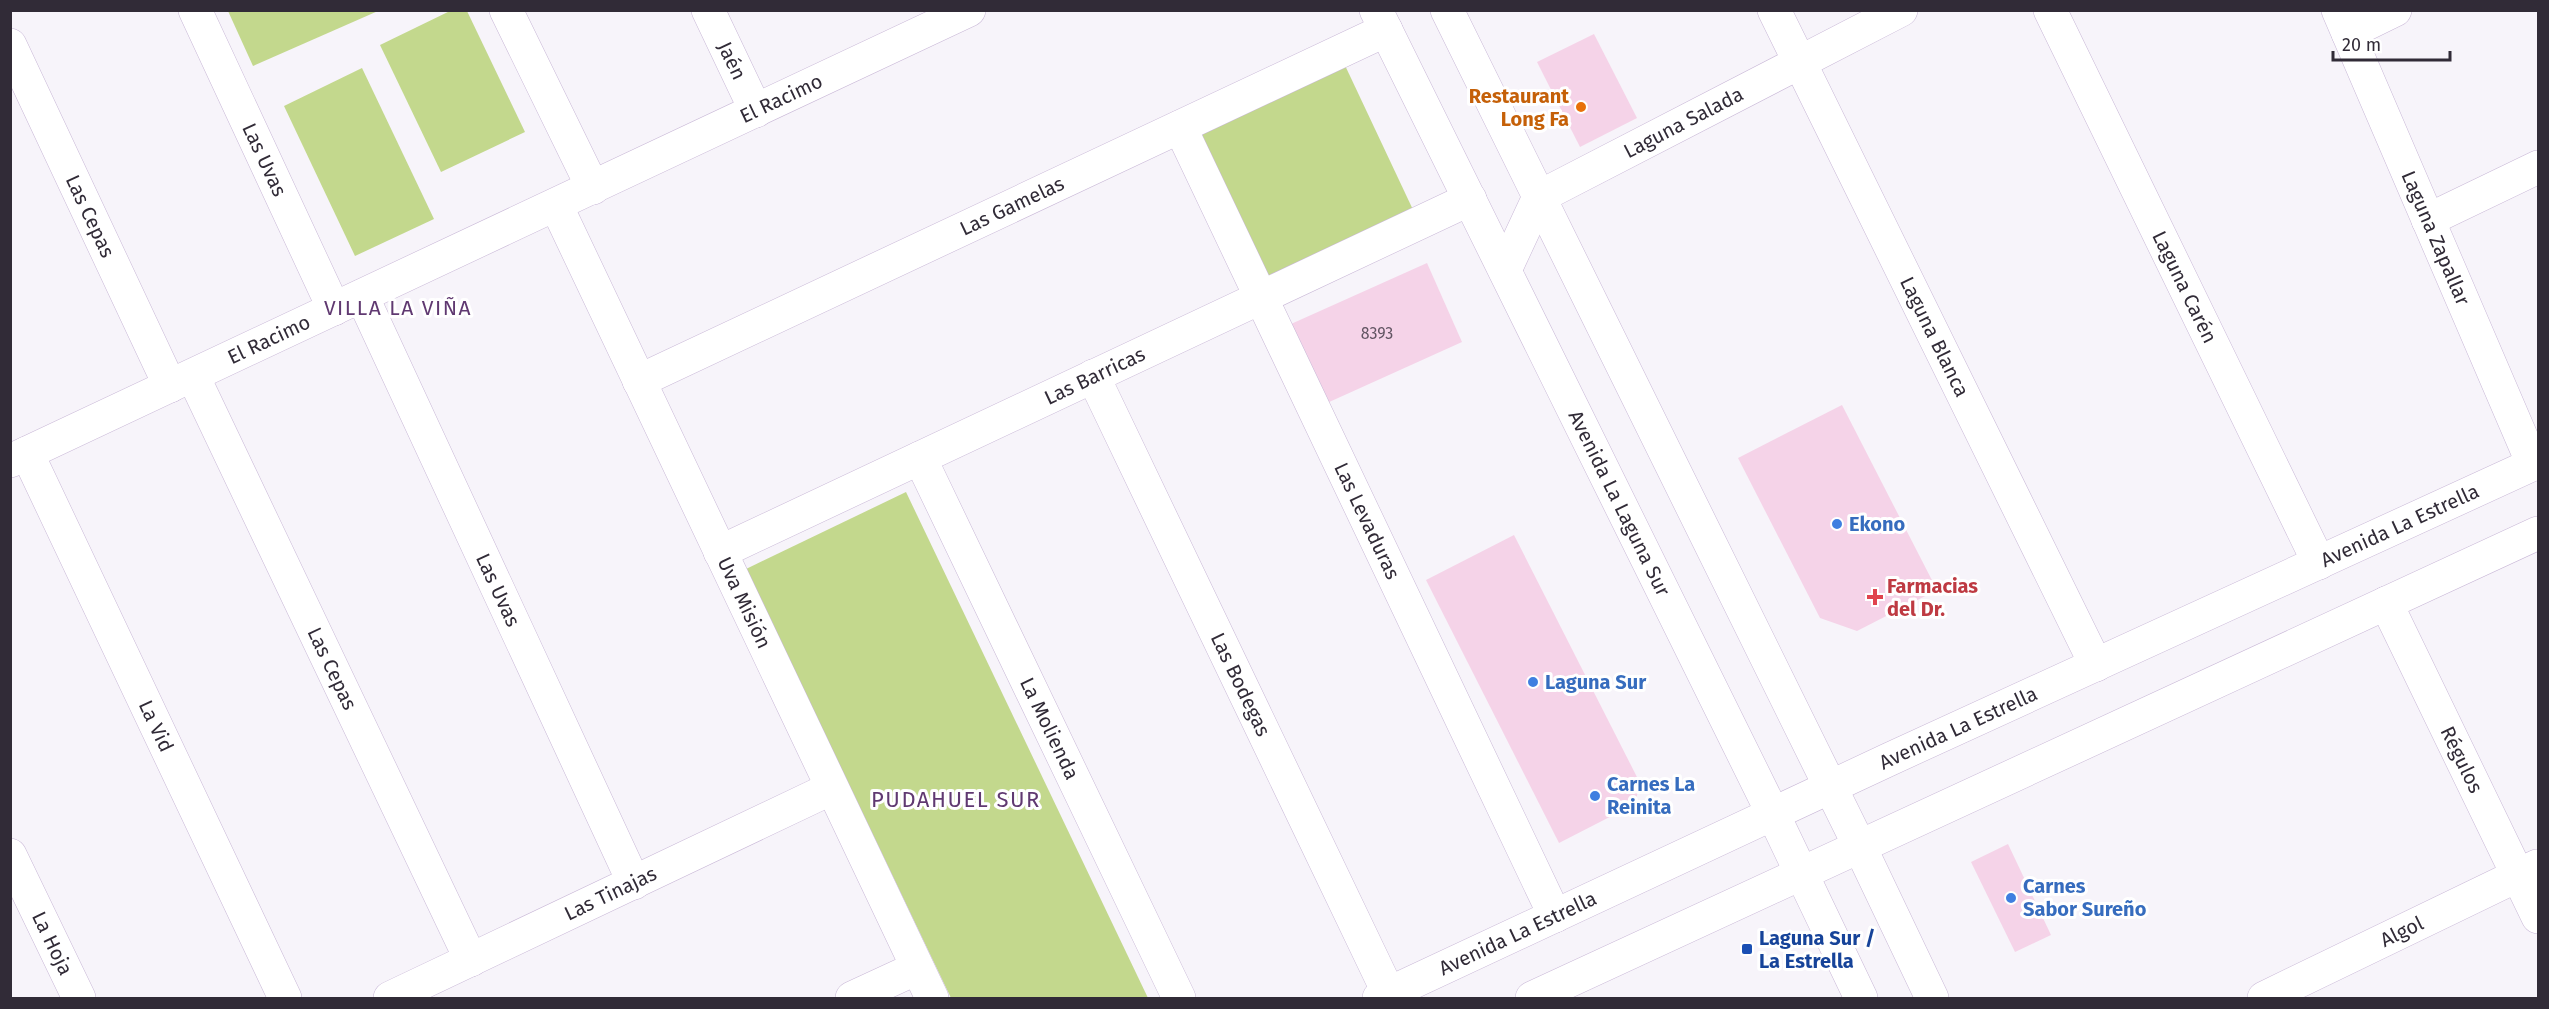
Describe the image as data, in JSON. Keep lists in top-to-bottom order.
{
  "streets": {
    "street": [
      "Jaén",
      "El Racimo",
      "Laguna Salada",
      "Las Uvas",
      "Las Gamelas",
      "Las Cepas",
      "Laguna Zapallar",
      "Laguna Carén",
      "Laguna Blanca",
      "Las Barricas",
      "Avenida La Laguna Sur",
      "Las Levaduras",
      "Avenida La Estrella",
      "Uva Misión",
      "Las Bodegas",
      "La Vid",
      "La Molienda",
      "Régulos",
      "Las Tinajas",
      "Algol",
      "La Hoja"
    ]
  },
  "crossings": [
    ["Jaén", "El Racimo"],
    ["El Racimo", "Las Uvas"],
    ["El Racimo", "Las Cepas"],
    ["El Racimo", "Uva Misión"],
    ["El Racimo", "La Vid"],
    ["Laguna Salada", "Laguna Blanca"],
    ["Las Uvas", "Las Tinajas"],
    ["Las Gamelas", "Avenida La Laguna Sur"],
    ["Las Gamelas", "Las Levaduras"],
    ["Las Gamelas", "Uva Misión"],
    ["Las Cepas", "Las Tinajas"],
    ["Laguna Zapallar", "Avenida La Estrella"],
    ["Laguna Carén", "Avenida La Estrella"],
    ["Laguna Blanca", "Avenida La Estrella"],
    ["Las Barricas", "Avenida La Laguna Sur"],
    ["Las Barricas", "Las Levaduras"],
    ["Las Barricas", "Uva Misión"],
    ["Las Barricas", "Las Bodegas"],
    ["Las Barricas", "La Molienda"],
    ["Avenida La Laguna Sur", "Avenida La Estrella"],
    ["Las Levaduras", "Avenida La Estrella"],
    ["Avenida La Estrella", "Las Bodegas"],
    ["Uva Misión", "Las Tinajas"],
    ["Régulos", "Algol"]
  ],
  "districts": ["VILLA LA VIÑA", "PUDAHUEL SUR"],
  "places": {
    "other": [
      "Restaurant Long Fa",
      "Ekono",
      "Laguna Sur",
      "Carnes La Reinita",
      "Carnes Sabor Sureño"
    ],
    "health": ["Farmacias del Dr."],
    "transit": ["Laguna Sur / La Estrella"]
  },
  "house_numbers": ["8393"],
  "scale_bar": "20 m"
}
